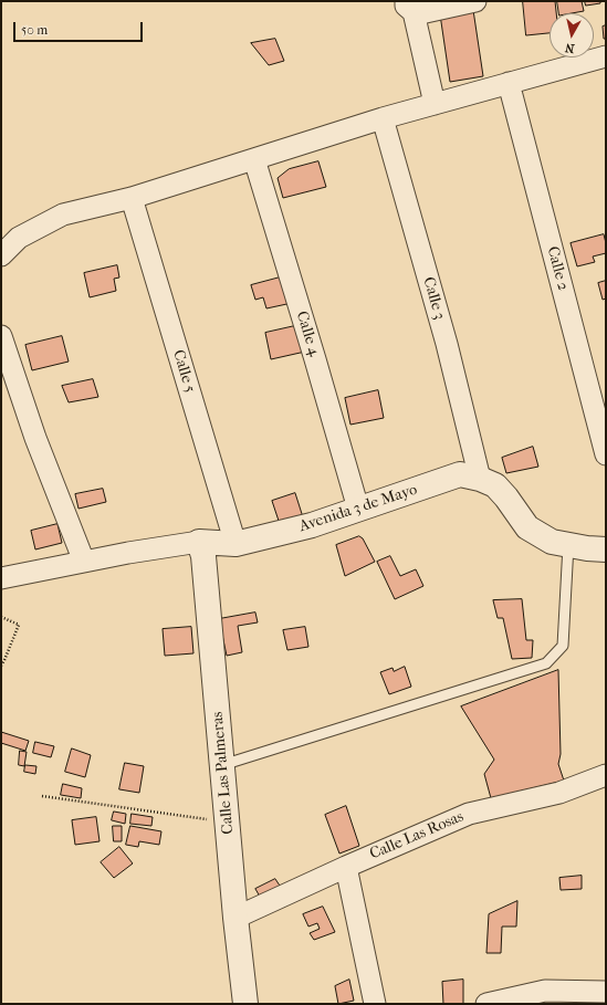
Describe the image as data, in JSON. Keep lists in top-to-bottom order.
{
  "streets": {
    "street": [
      "Calle 2",
      "Calle 3",
      "Calle 4",
      "Calle 5",
      "Avenida 3 de Mayo",
      "Calle Las Palmeras",
      "Calle Las Rosas"
    ]
  },
  "crossings": [
    ["Calle 3", "Avenida 3 de Mayo"],
    ["Calle 4", "Avenida 3 de Mayo"],
    ["Calle 5", "Avenida 3 de Mayo"],
    ["Avenida 3 de Mayo", "Calle Las Palmeras"],
    ["Calle Las Palmeras", "Calle Las Rosas"]
  ],
  "scale_bar": "50 m",
  "north": "bottom"
}
